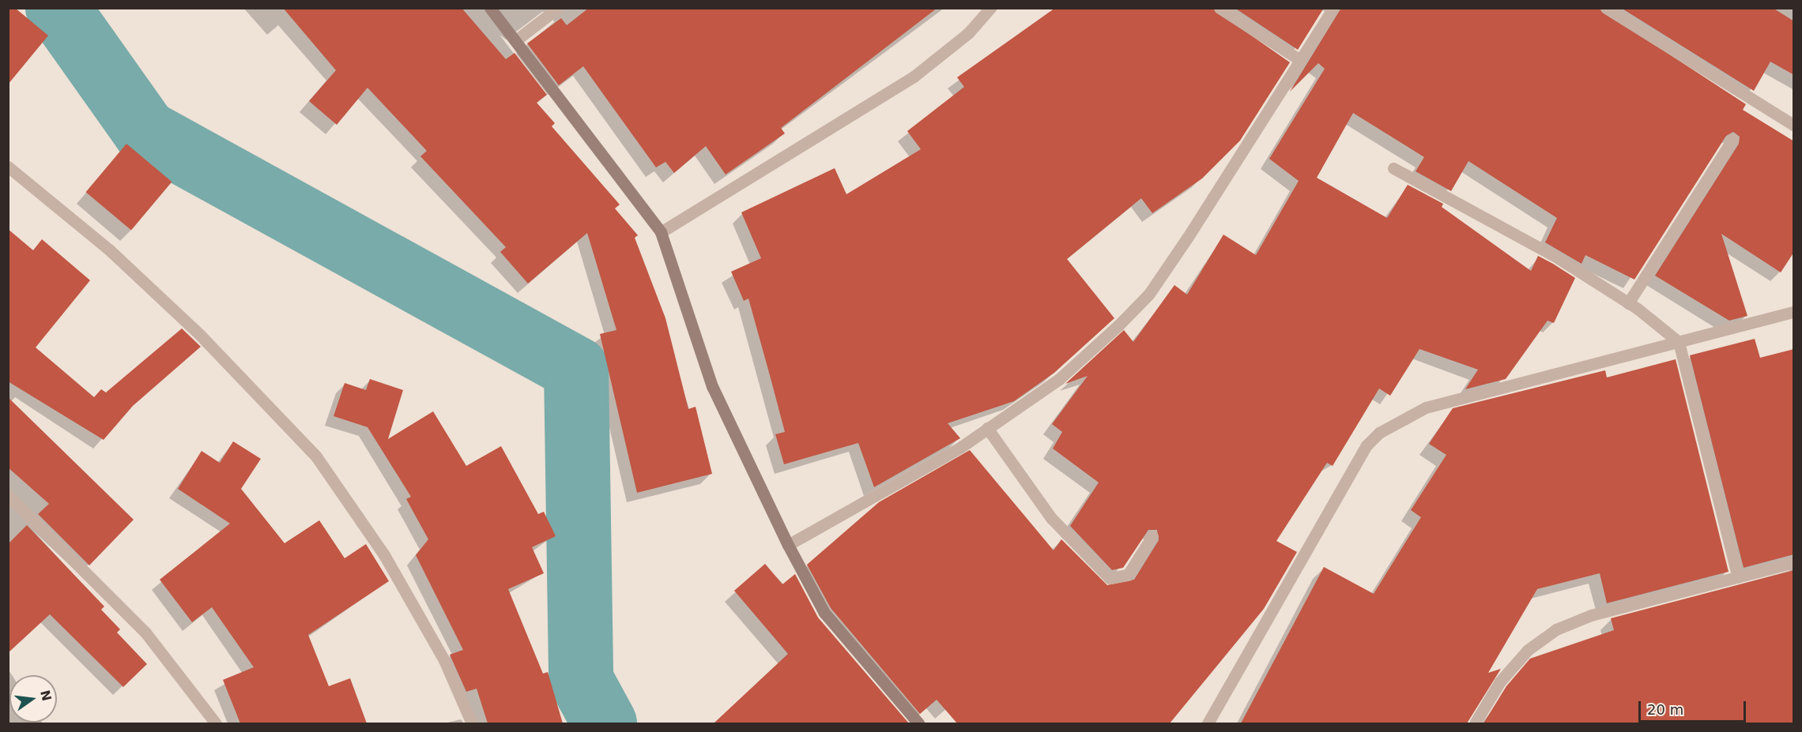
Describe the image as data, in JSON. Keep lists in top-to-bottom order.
{
  "scale_bar": "20 m",
  "north": "right"
}
